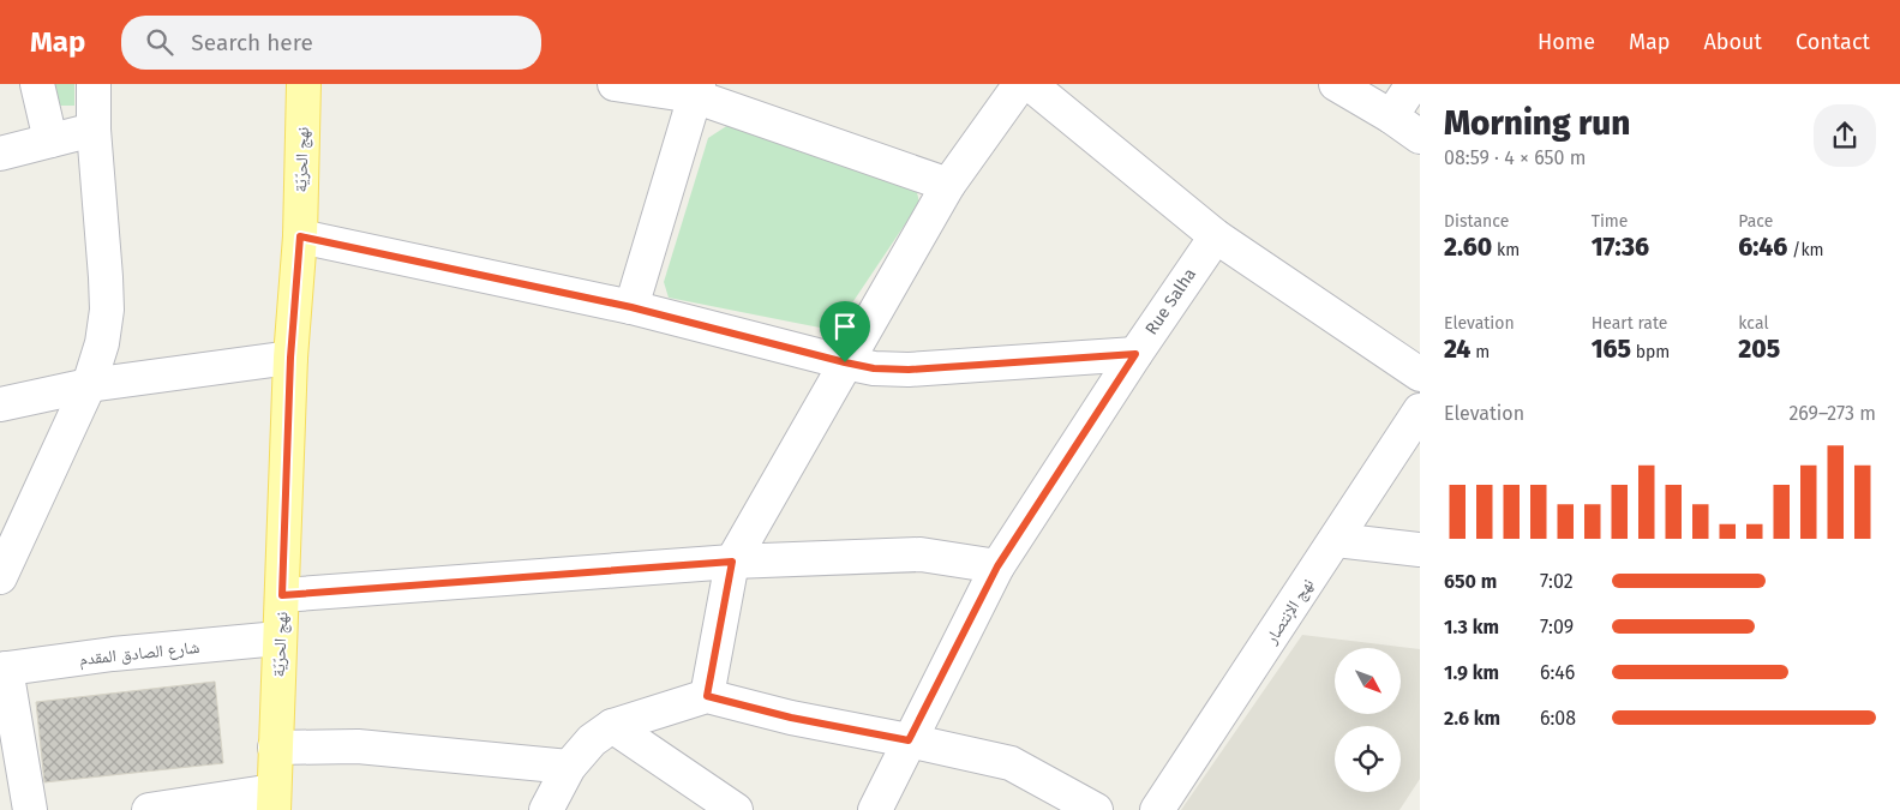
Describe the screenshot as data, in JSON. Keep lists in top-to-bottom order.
{
  "streets": {
    "main road": ["نهج الحرّيّة"],
    "street": ["Rue Salha", "نهج الإنتصار", "شارع الصادق المقدم"]
  },
  "crossings": [
    ["نهج الحرّيّة", "شارع الصادق المقدم"]
  ],
  "north": "bottom right",
  "page": {
    "header": "Map",
    "search": "Search here",
    "nav": [
      "Home",
      "Map",
      "About",
      "Contact"
    ],
    "heading": ["Morning run", "08:59 · 4 × 650 m"],
    "stats": [
      ["Distance", "2.60 km"],
      ["Time", "17:36"],
      ["Pace", "6:46 /km"],
      ["Elevation", "24 m"],
      ["Heart rate", "165 bpm"],
      ["kcal", "205"]
    ],
    "chart": ["Elevation", "269–273 m"],
    "list": [
      {
        "name": "650 m",
        "note": "7:02"
      },
      {
        "name": "1.3 km",
        "note": "7:09"
      },
      {
        "name": "1.9 km",
        "note": "6:46"
      },
      {
        "name": "2.6 km",
        "note": "6:08"
      }
    ]
  }
}
